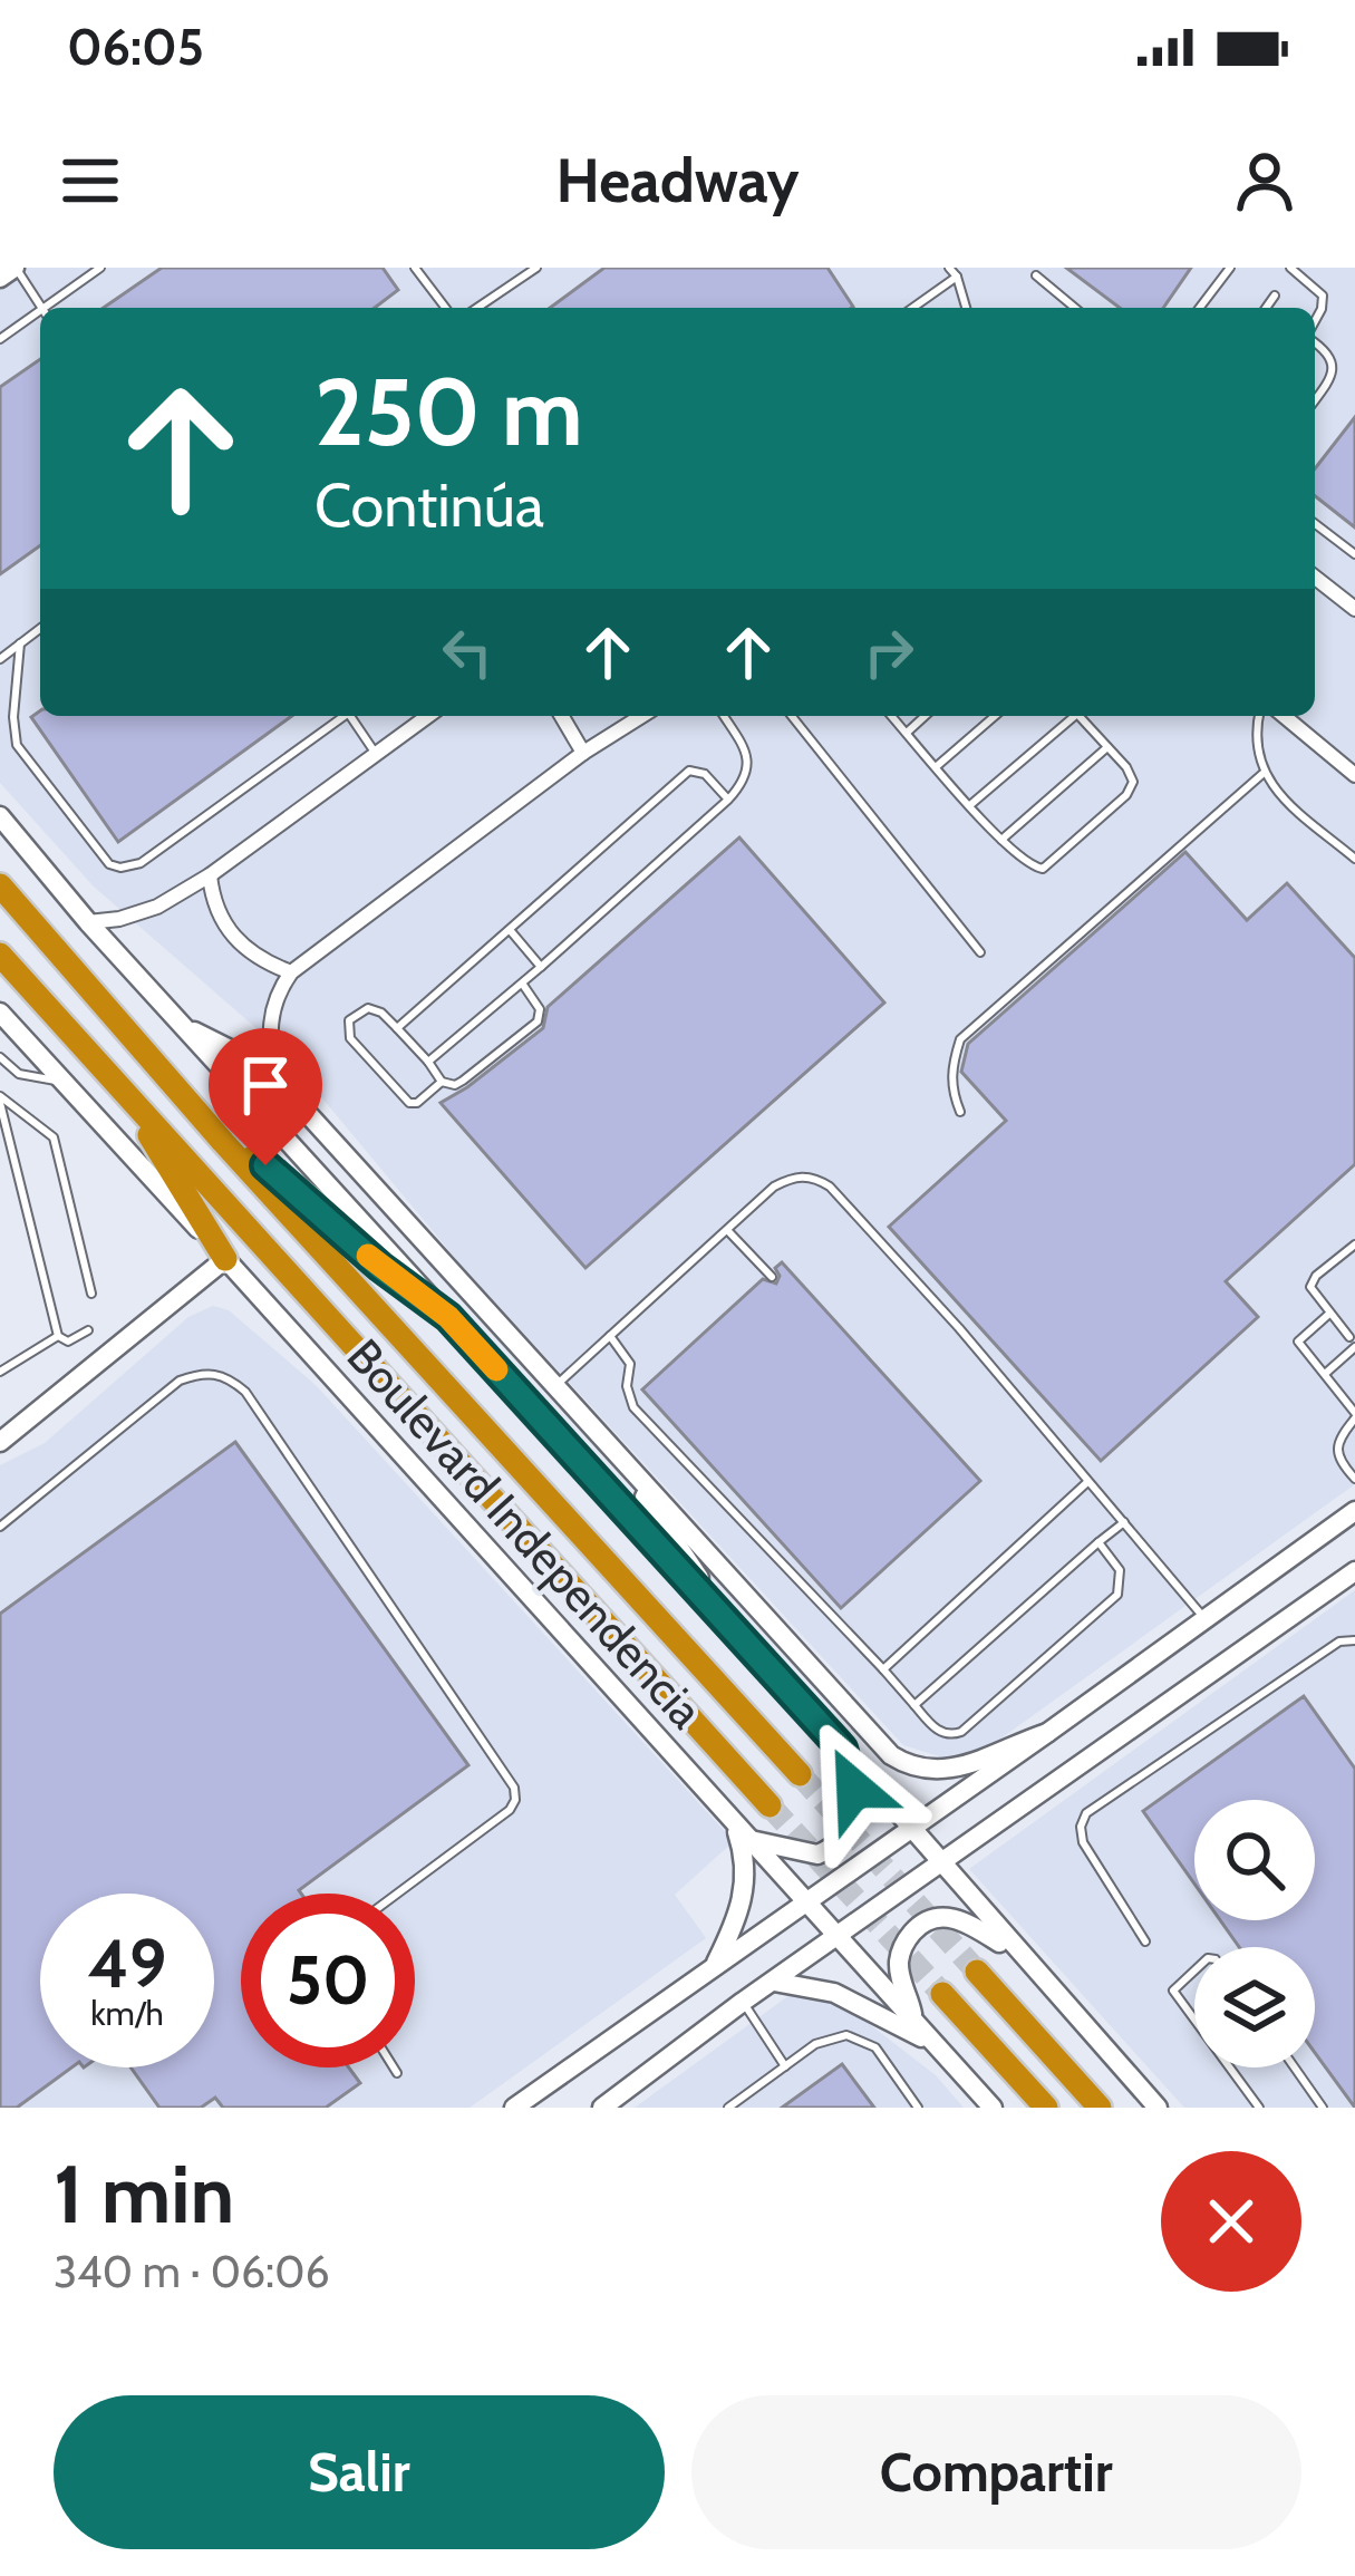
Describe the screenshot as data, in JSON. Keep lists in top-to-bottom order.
{
  "streets": {
    "main road": ["Boulevard Independencia"]
  },
  "page": {
    "status": "06:05",
    "header": "Headway",
    "turn": ["250 m", "Continúa"],
    "speed": "49 km/h",
    "limit": "50",
    "heading": ["1 min", "340 m · 06:06"],
    "buttons": ["Salir", "Compartir"]
  }
}
